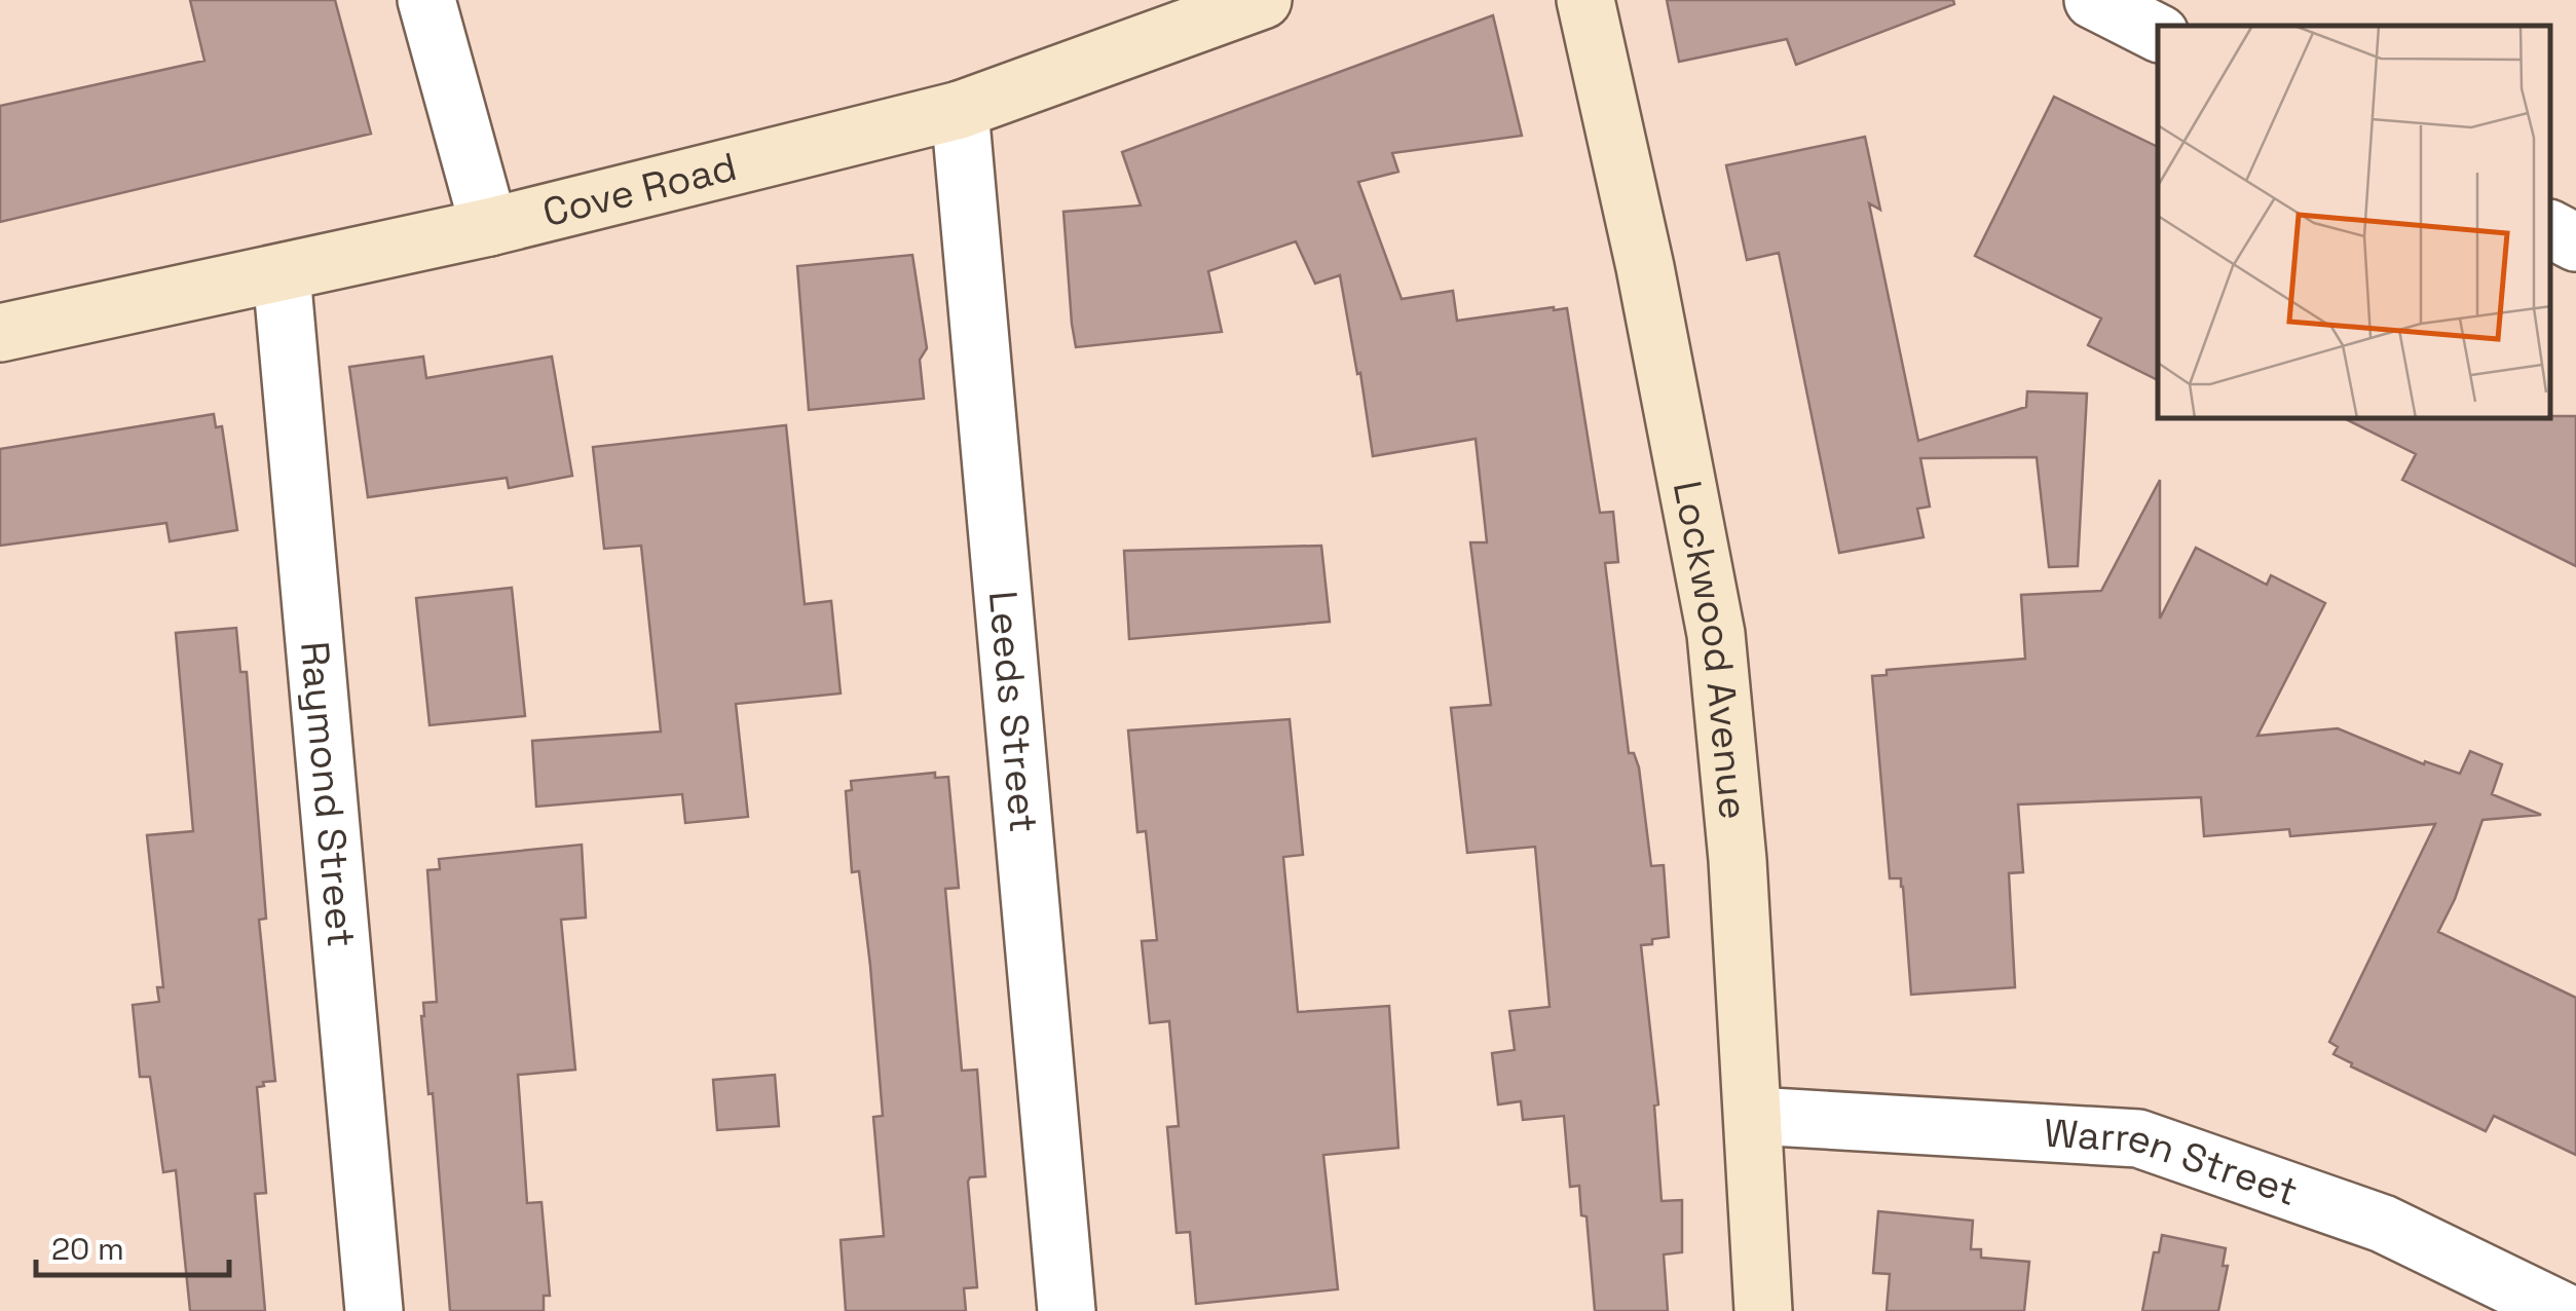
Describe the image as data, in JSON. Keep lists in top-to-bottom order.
{
  "streets": {
    "street": [
      "Cove Road",
      "Lockwood Avenue",
      "Leeds Street",
      "Raymond Street",
      "Warren Street"
    ]
  },
  "crossings": [
    ["Cove Road", "Leeds Street"],
    ["Cove Road", "Raymond Street"],
    ["Lockwood Avenue", "Warren Street"]
  ],
  "scale_bar": "20 m"
}
